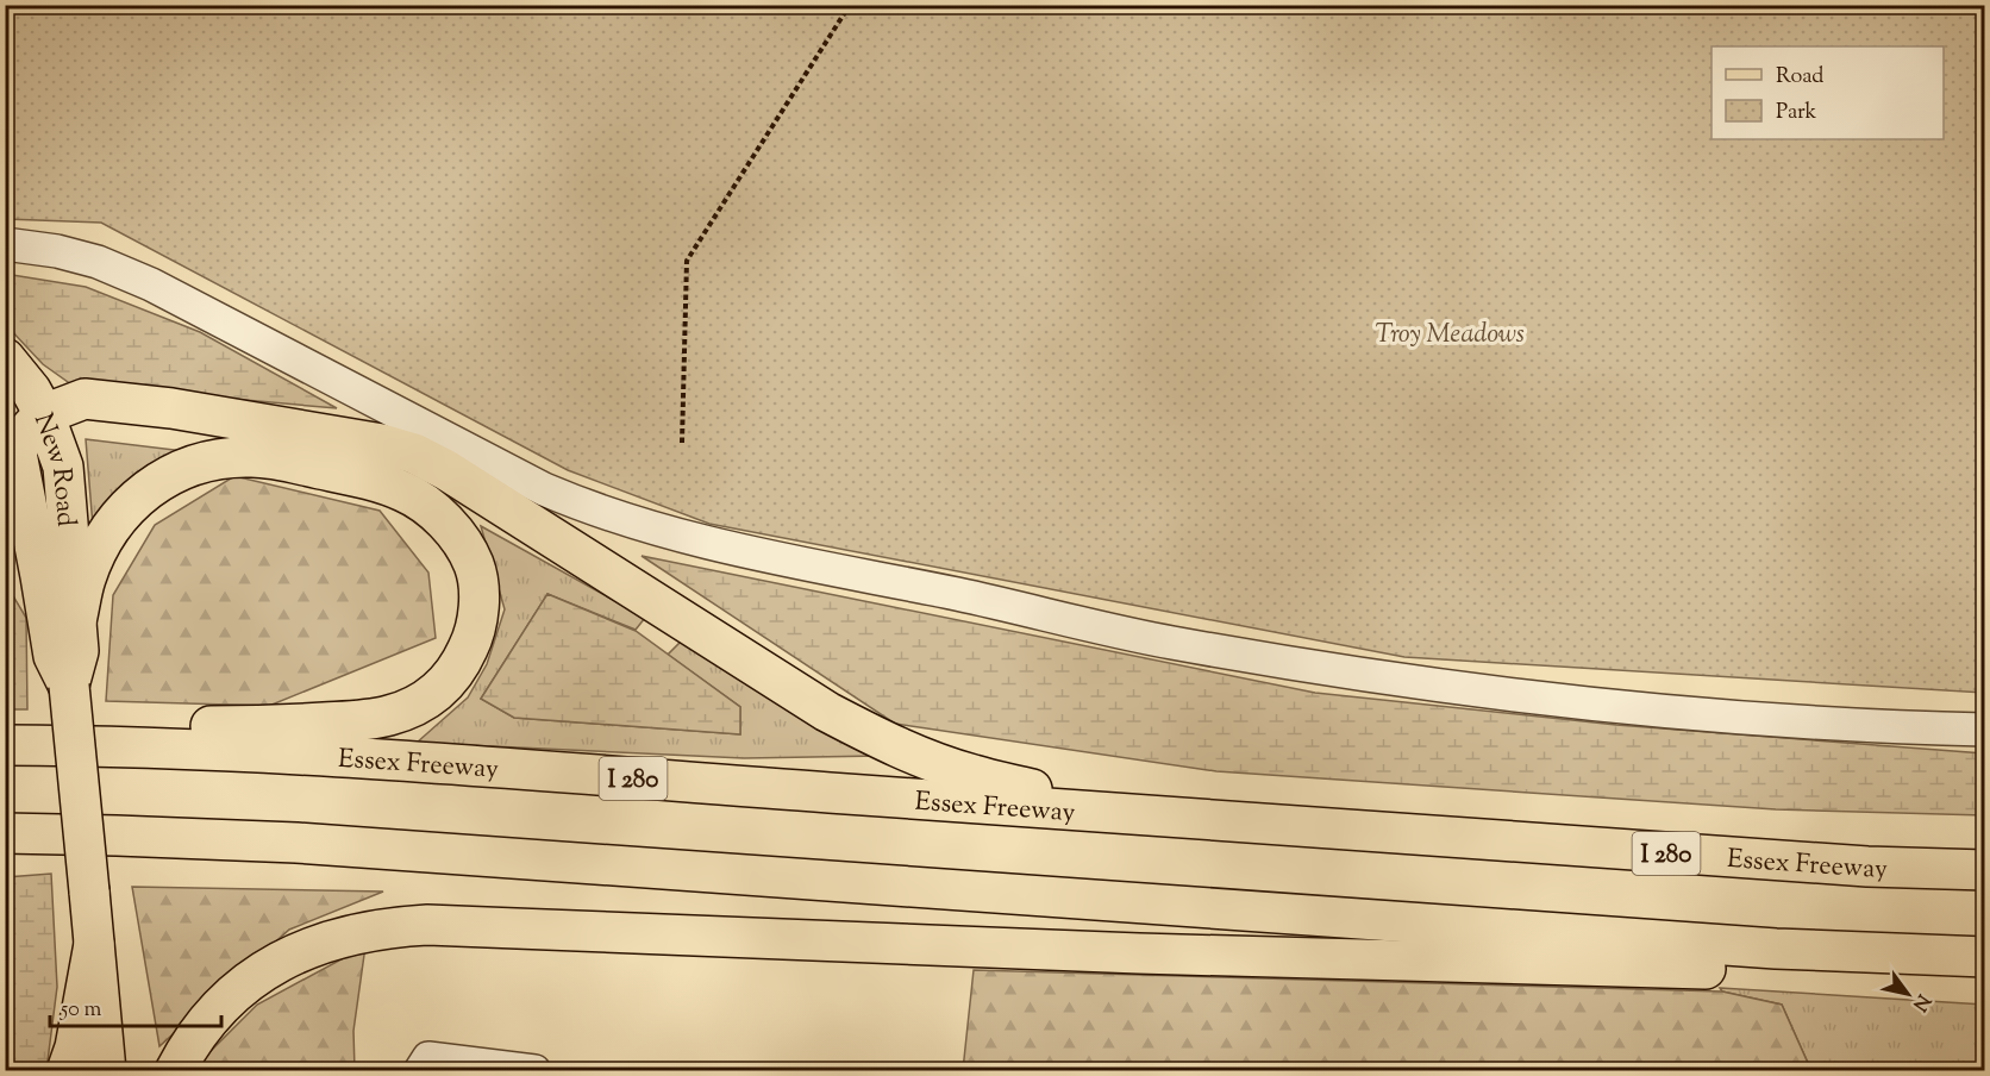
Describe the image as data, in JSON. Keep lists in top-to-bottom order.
{
  "streets": {
    "main road": ["New Road", "Essex Freeway", "I 280"]
  },
  "parks": ["Troy Meadows"],
  "legend": ["Road", "Park"],
  "scale_bar": "50 m",
  "north": "bottom right"
}
